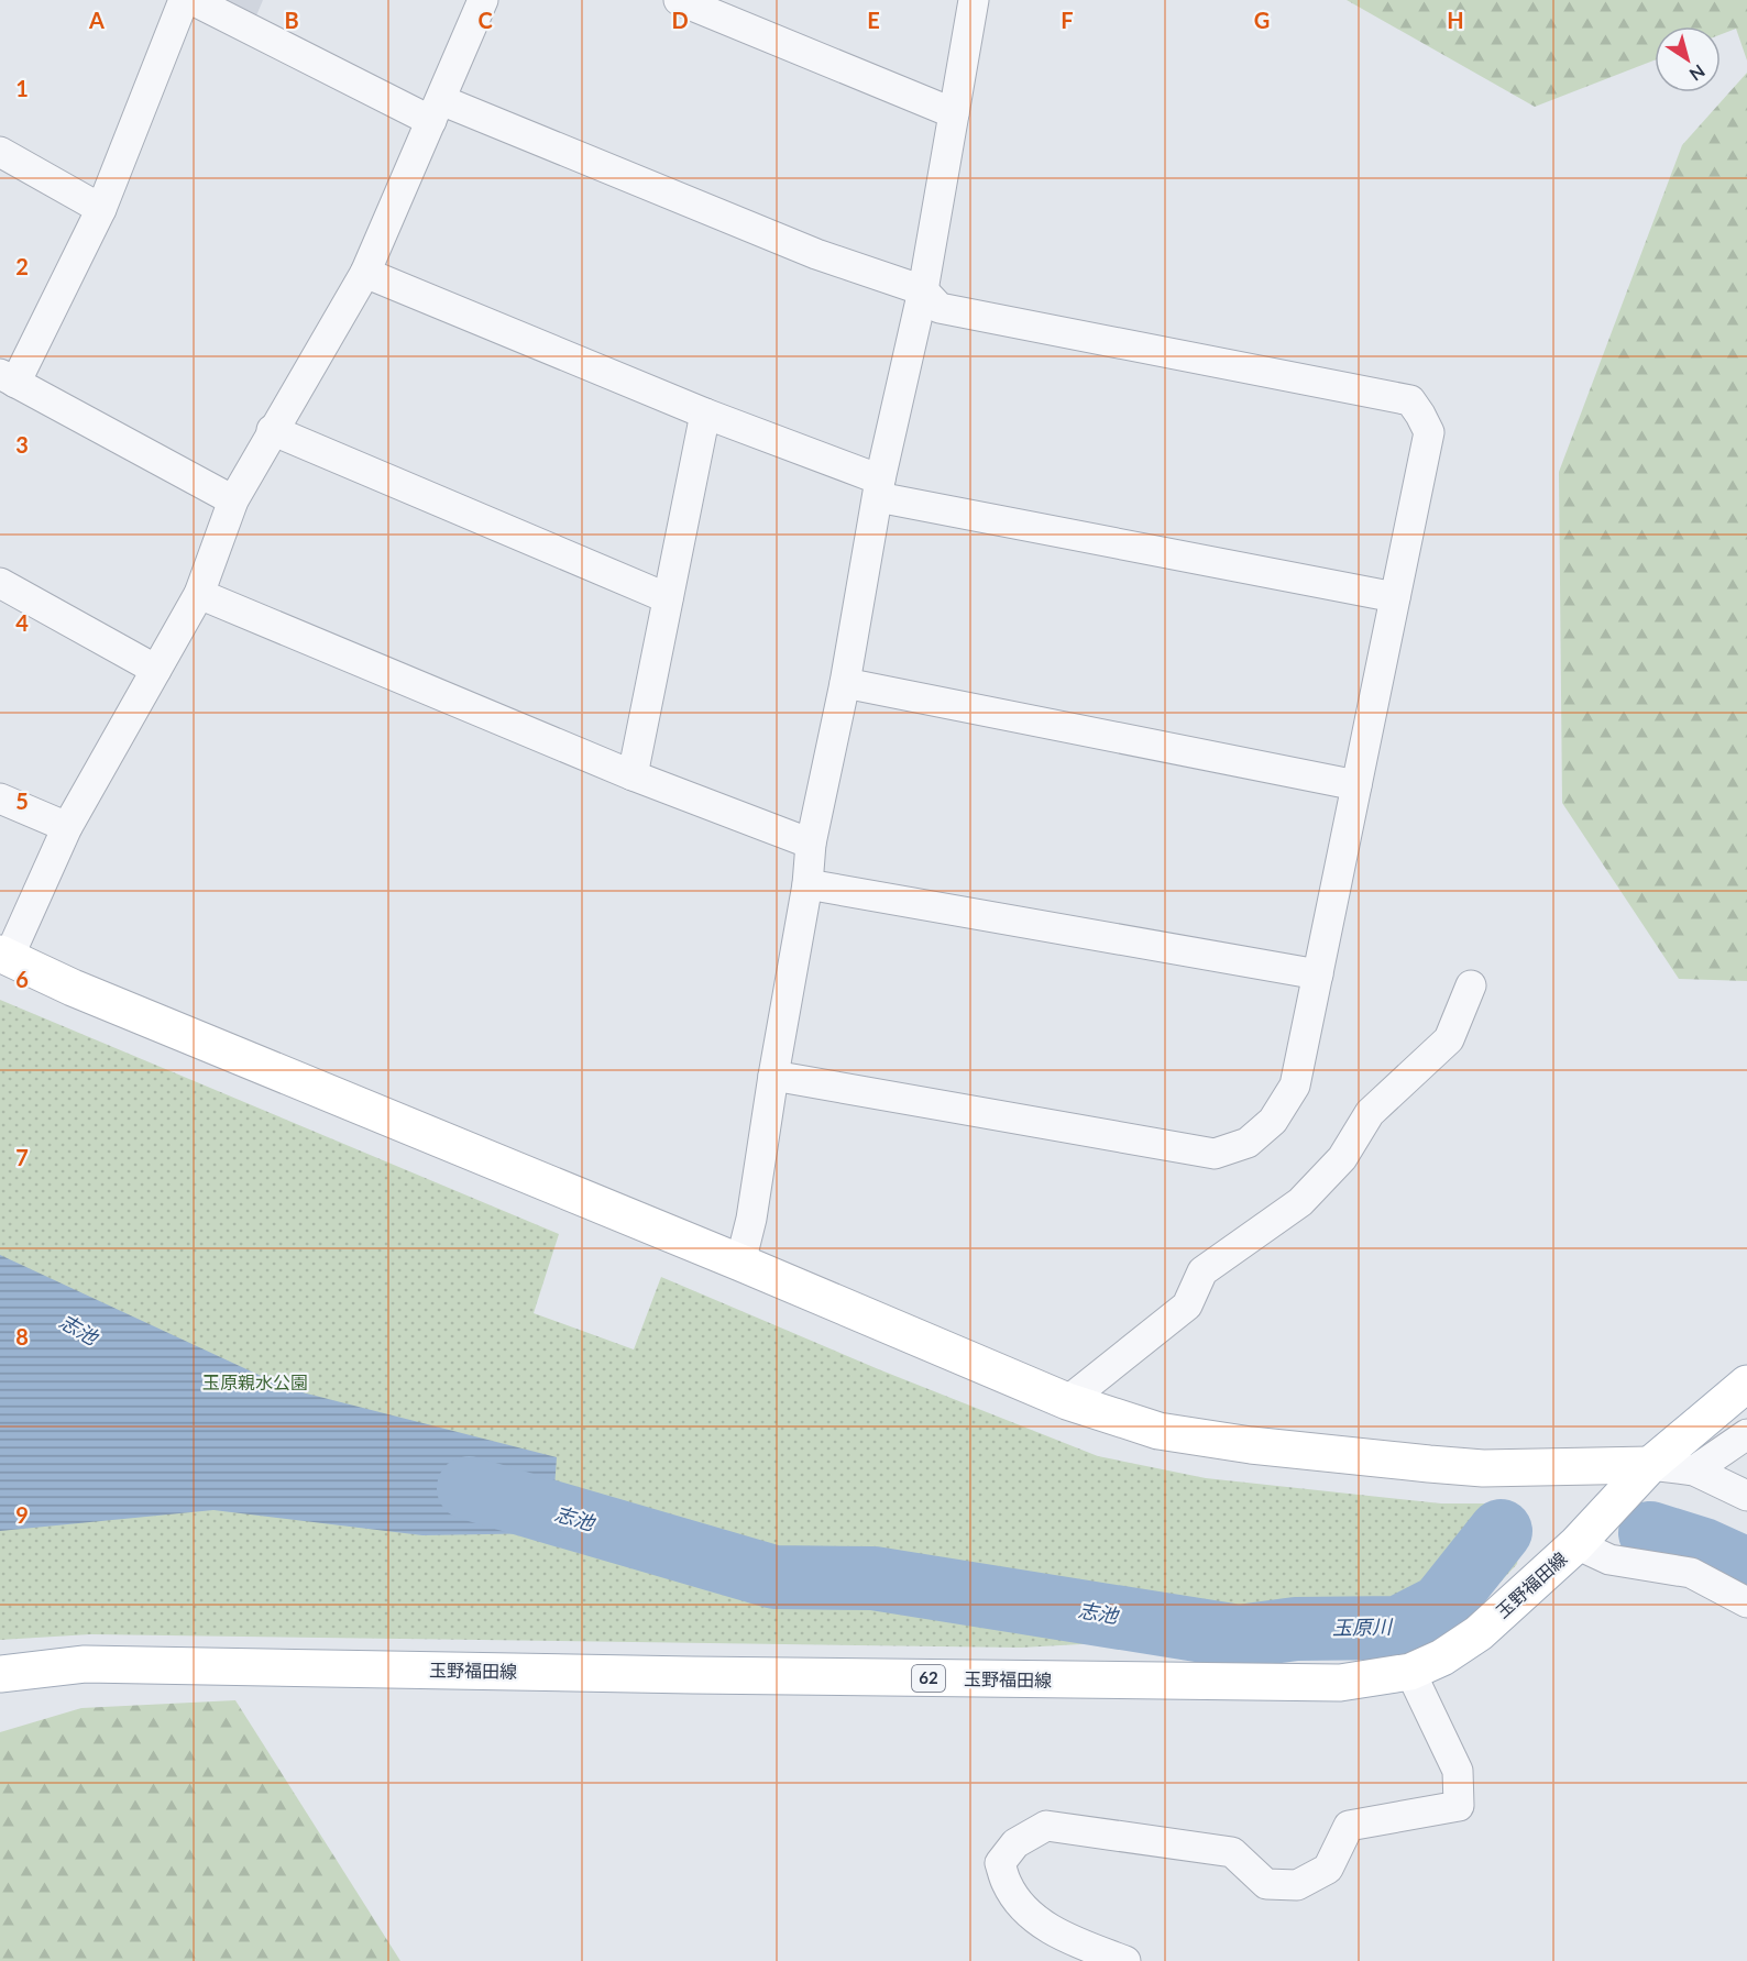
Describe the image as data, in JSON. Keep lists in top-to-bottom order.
{
  "streets": {
    "main road": ["玉野福田線", "62"]
  },
  "water": ["志池", "玉原川"],
  "parks": ["玉原親水公園"],
  "north": "bottom right",
  "grid": {
    "columns": [
      "A",
      "B",
      "C",
      "D",
      "E",
      "F",
      "G",
      "H"
    ],
    "rows": [
      "1",
      "2",
      "3",
      "4",
      "5",
      "6",
      "7",
      "8",
      "9"
    ]
  }
}
